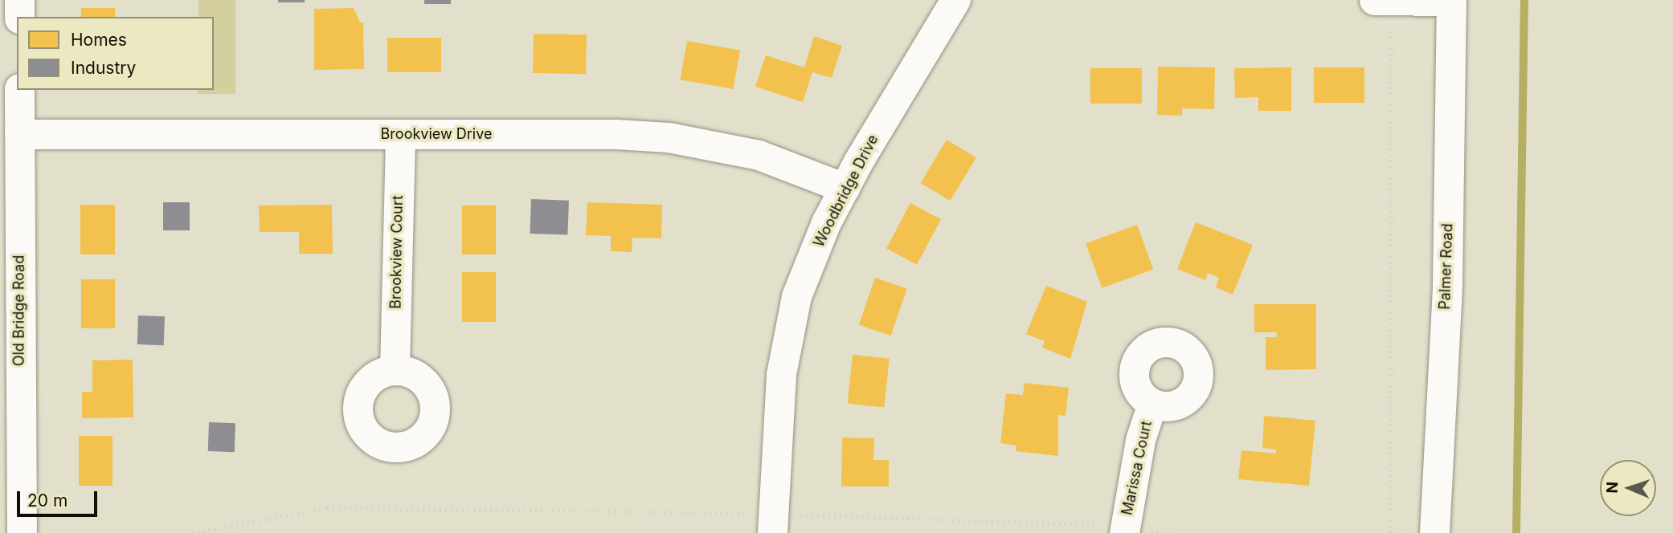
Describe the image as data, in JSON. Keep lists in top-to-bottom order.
{
  "streets": {
    "street": [
      "Brookview Drive",
      "Woodbridge Drive",
      "Brookview Court",
      "Palmer Road",
      "Old Bridge Road",
      "Marissa Court"
    ]
  },
  "crossings": [
    ["Brookview Drive", "Woodbridge Drive"],
    ["Brookview Drive", "Brookview Court"],
    ["Brookview Drive", "Old Bridge Road"]
  ],
  "legend": ["Homes", "Industry"],
  "scale_bar": "20 m",
  "north": "left"
}
